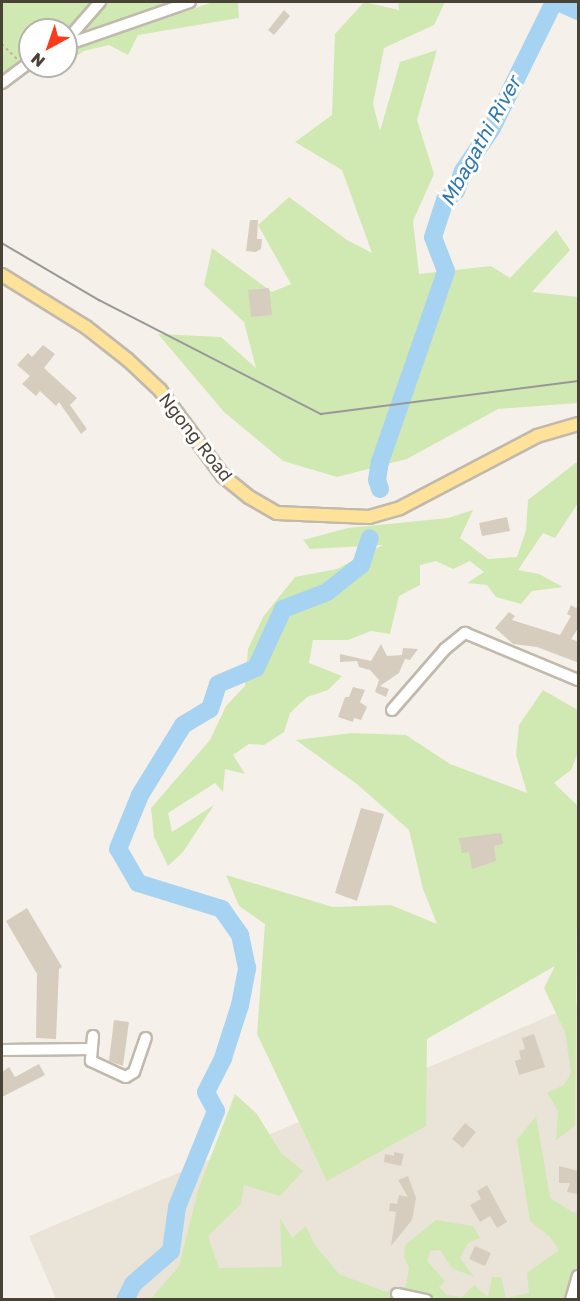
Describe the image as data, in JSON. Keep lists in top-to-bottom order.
{
  "streets": {
    "main road": ["Ngong Road"]
  },
  "water": ["Mbagathi River"],
  "north": "bottom left"
}
